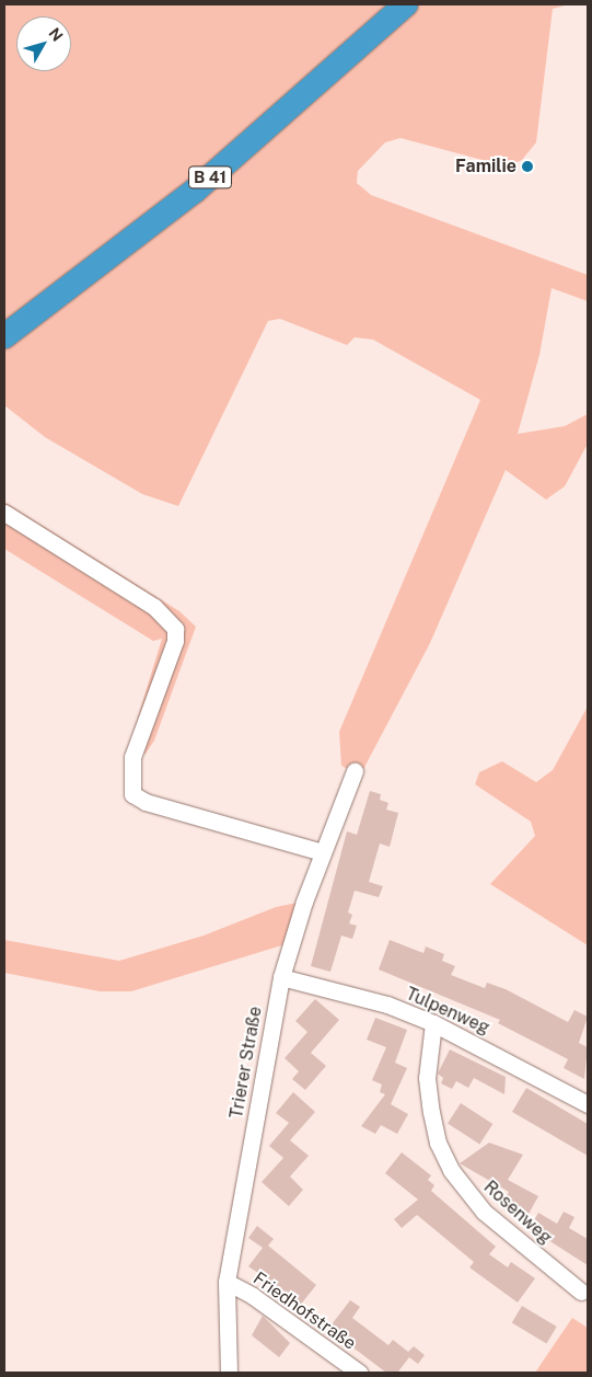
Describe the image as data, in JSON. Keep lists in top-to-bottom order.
{
  "streets": {
    "highway": ["B 41"],
    "street": [
      "Tulpenweg",
      "Trierer Straße",
      "Rosenweg",
      "Friedhofstraße"
    ]
  },
  "crossings": [
    ["Tulpenweg", "Trierer Straße"],
    ["Tulpenweg", "Rosenweg"],
    ["Trierer Straße", "Friedhofstraße"]
  ],
  "places": ["Familie"],
  "north": "top right"
}
